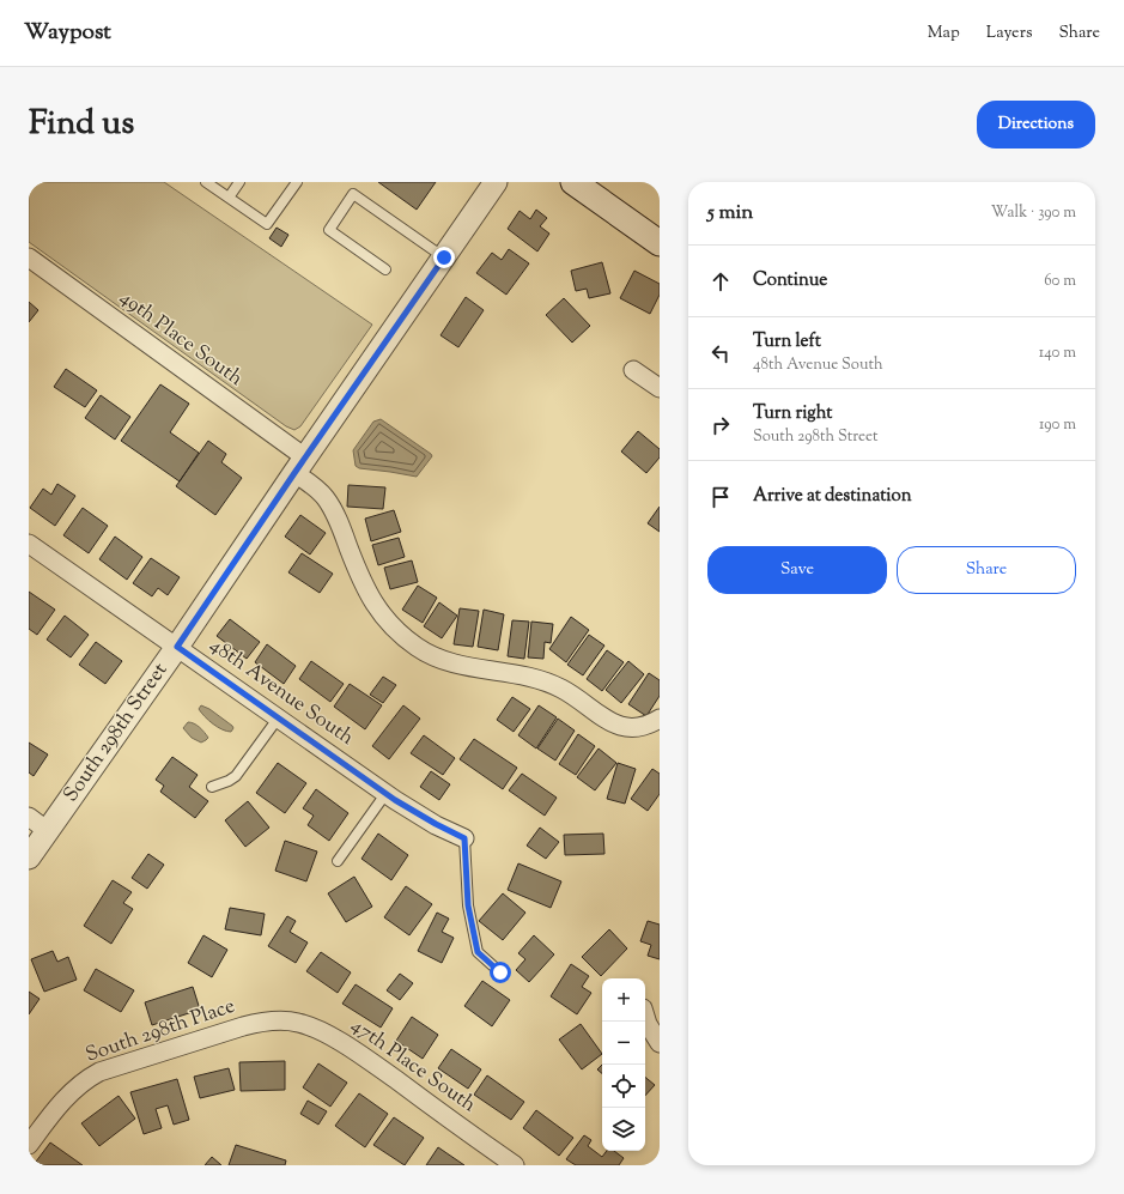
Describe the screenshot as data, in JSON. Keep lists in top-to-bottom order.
{
  "streets": {
    "street": [
      "49th Place South",
      "48th Avenue South",
      "South 298th Street",
      "South 298th Place",
      "47th Place South"
    ]
  },
  "crossings": [
    ["49th Place South", "South 298th Street"],
    ["48th Avenue South", "South 298th Street"],
    ["South 298th Place", "47th Place South"]
  ],
  "page": {
    "header": "Waypost",
    "nav": ["Map", "Layers", "Share"],
    "title": "Find us",
    "buttons": [
      "Directions",
      ["Save", "Share"]
    ],
    "heading": ["5 min", "Walk · 390 m"],
    "list": [
      ["Continue", "60 m"],
      ["Turn left", "48th Avenue South", "140 m"],
      ["Turn right", "South 298th Street", "190 m"],
      "Arrive at destination"
    ],
    "map_buttons": ["+", "−"]
  }
}
